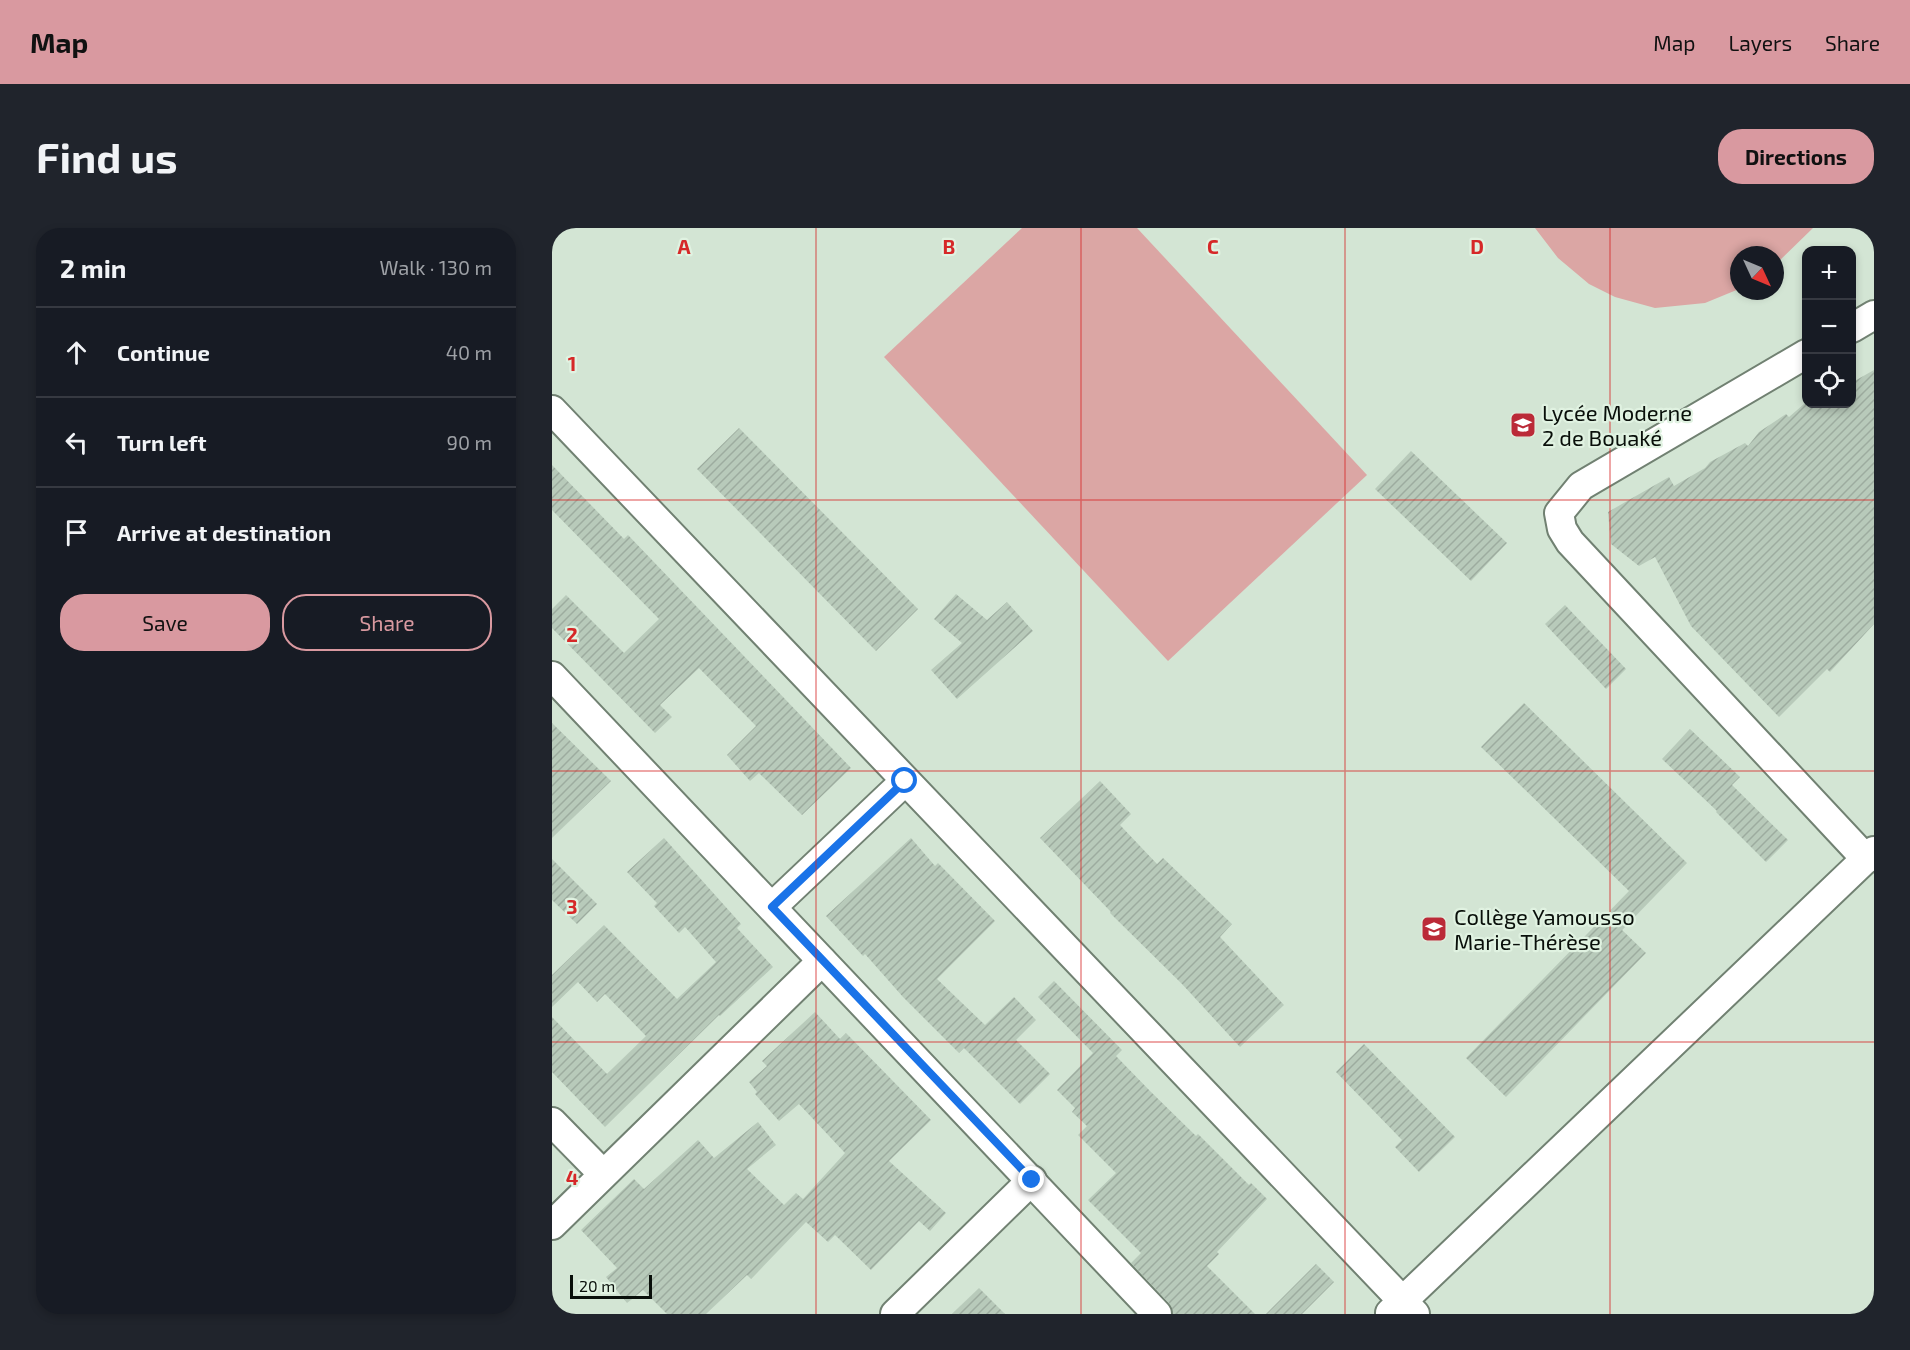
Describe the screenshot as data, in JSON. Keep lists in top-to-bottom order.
{
  "places": {
    "school or university": ["Lycée Moderne 2 de Bouaké", "Collège Yamousso Marie-Thérèse"]
  },
  "scale_bar": "20 m",
  "north": "bottom right",
  "page": {
    "header": "Map",
    "nav": ["Map", "Layers", "Share"],
    "buttons": [
      "Directions",
      ["Save", "Share"]
    ],
    "title": "Find us",
    "heading": ["2 min", "Walk · 130 m"],
    "map_buttons": ["+", "−"],
    "list": [
      ["Continue", "40 m"],
      ["Turn left", "90 m"],
      "Arrive at destination"
    ],
    "scale": "20 m"
  },
  "grid": {
    "columns": [
      "A",
      "B",
      "C",
      "D"
    ],
    "rows": [
      "1",
      "2",
      "3",
      "4"
    ]
  }
}
